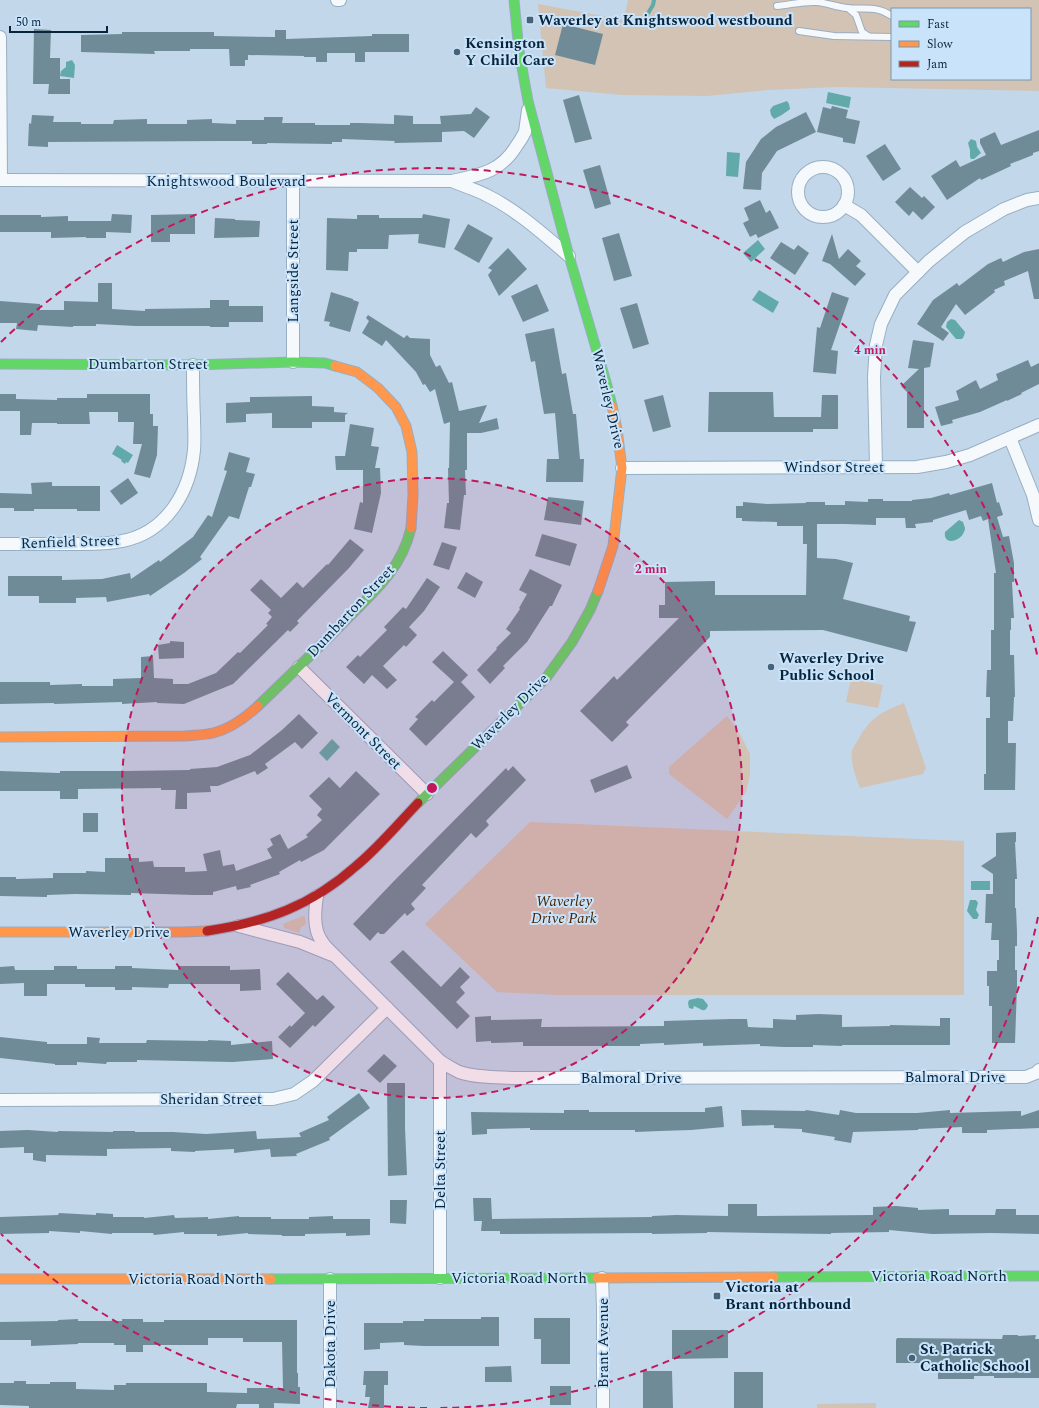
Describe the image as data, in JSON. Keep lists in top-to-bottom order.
{
  "streets": {
    "street": [
      "Knightswood Boulevard",
      "Langside Street",
      "Dumbarton Street",
      "Waverley Drive",
      "Windsor Street",
      "Renfield Street",
      "Vermont Street",
      "Balmoral Drive",
      "Sheridan Street",
      "Delta Street",
      "Victoria Road North",
      "Brant Avenue",
      "Dakota Drive"
    ]
  },
  "crossings": [
    ["Knightswood Boulevard", "Langside Street"],
    ["Knightswood Boulevard", "Waverley Drive"],
    ["Langside Street", "Dumbarton Street"],
    ["Dumbarton Street", "Renfield Street"],
    ["Dumbarton Street", "Vermont Street"],
    ["Waverley Drive", "Windsor Street"],
    ["Waverley Drive", "Vermont Street"],
    ["Waverley Drive", "Balmoral Drive"],
    ["Balmoral Drive", "Sheridan Street"],
    ["Balmoral Drive", "Delta Street"],
    ["Delta Street", "Victoria Road North"],
    ["Victoria Road North", "Brant Avenue"],
    ["Victoria Road North", "Dakota Drive"]
  ],
  "parks": ["Waverley Drive Park"],
  "places": {
    "transit": ["Waverley at Knightswood westbound", "Victoria at Brant northbound"],
    "other": ["Kensington Y Child Care", "Waverley Drive Public School", "St. Patrick Catholic School"]
  },
  "legend": ["Fast", "Slow", "Jam"],
  "scale_bar": "50 m",
  "rings": ["4 min", "2 min"]
}
